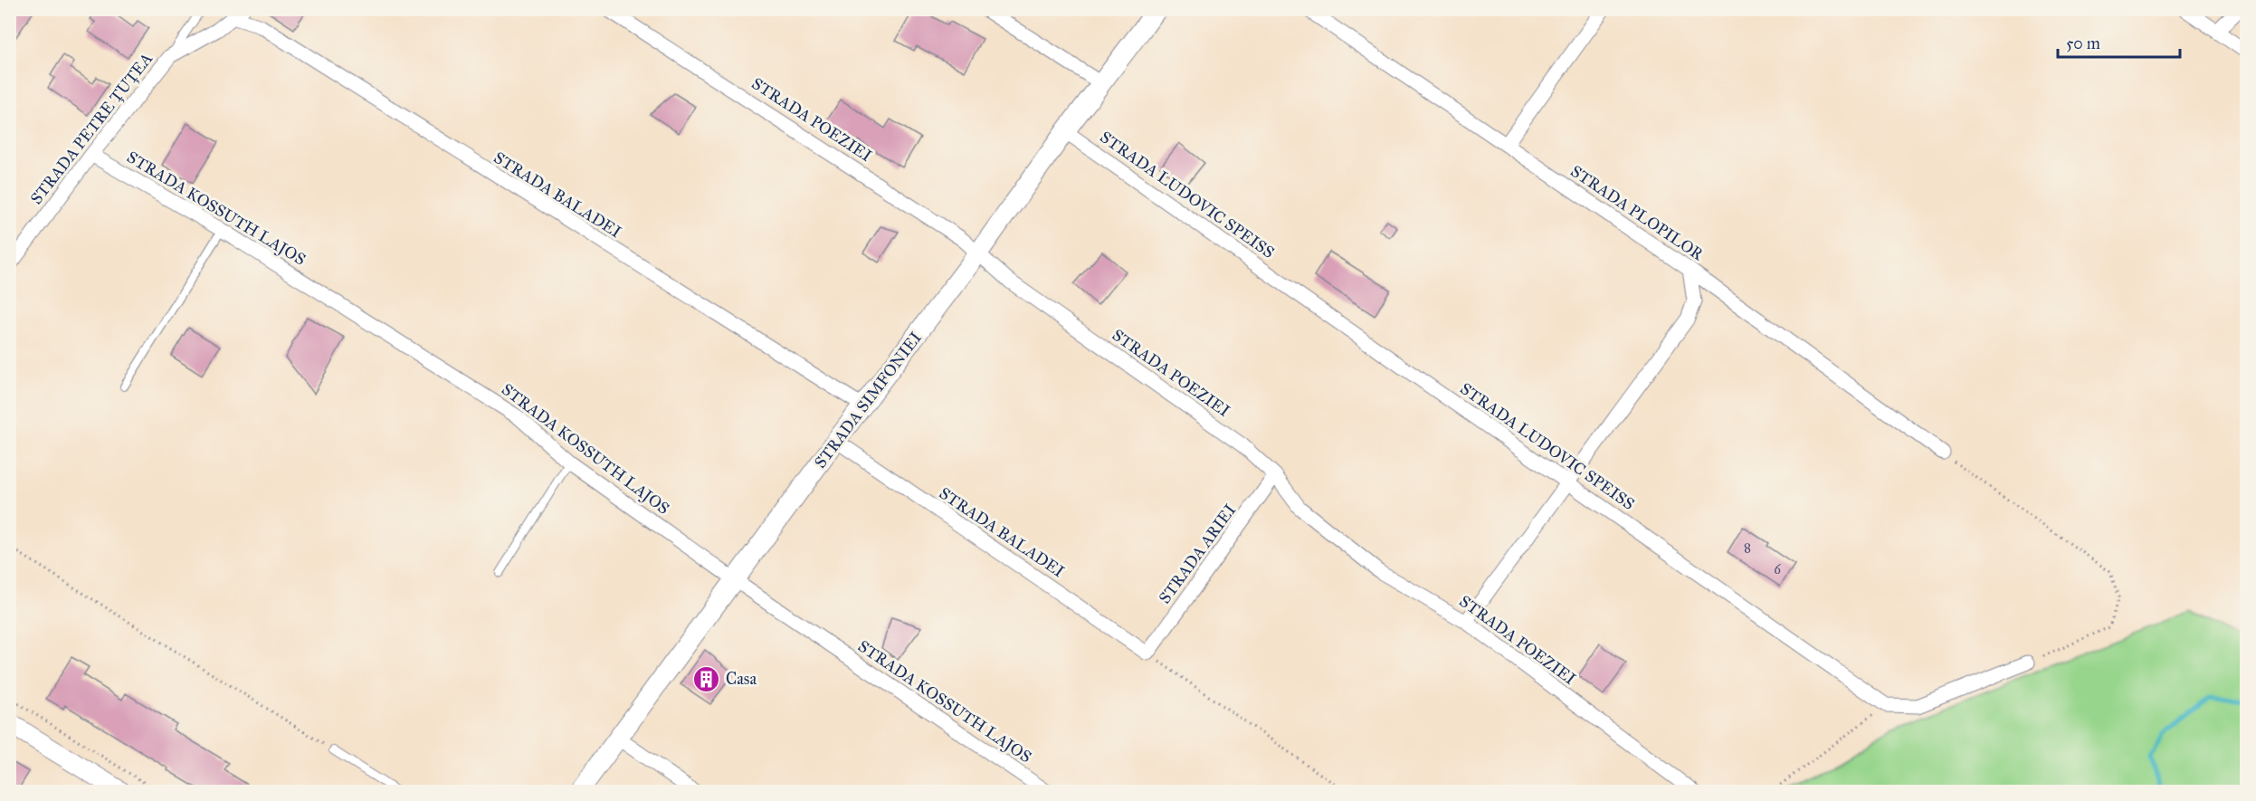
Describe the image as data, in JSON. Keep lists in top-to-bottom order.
{
  "streets": {
    "street": [
      "STRADA POEZIEI",
      "STRADA PETRE ȚUȚEA",
      "STRADA BALADEI",
      "STRADA LUDOVIC SPEISS",
      "STRADA KOSSUTH LAJOS",
      "STRADA PLOPILOR",
      "STRADA SIMFONIEI",
      "STRADA ARIEI"
    ]
  },
  "crossings": [
    ["STRADA POEZIEI", "STRADA SIMFONIEI"],
    ["STRADA POEZIEI", "STRADA ARIEI"],
    ["STRADA PETRE ȚUȚEA", "STRADA BALADEI"],
    ["STRADA PETRE ȚUȚEA", "STRADA KOSSUTH LAJOS"],
    ["STRADA BALADEI", "STRADA SIMFONIEI"],
    ["STRADA BALADEI", "STRADA ARIEI"],
    ["STRADA LUDOVIC SPEISS", "STRADA SIMFONIEI"],
    ["STRADA KOSSUTH LAJOS", "STRADA SIMFONIEI"]
  ],
  "places": {
    "building": ["Casa"]
  },
  "house_numbers": ["8", "6"],
  "scale_bar": "50 m"
}
